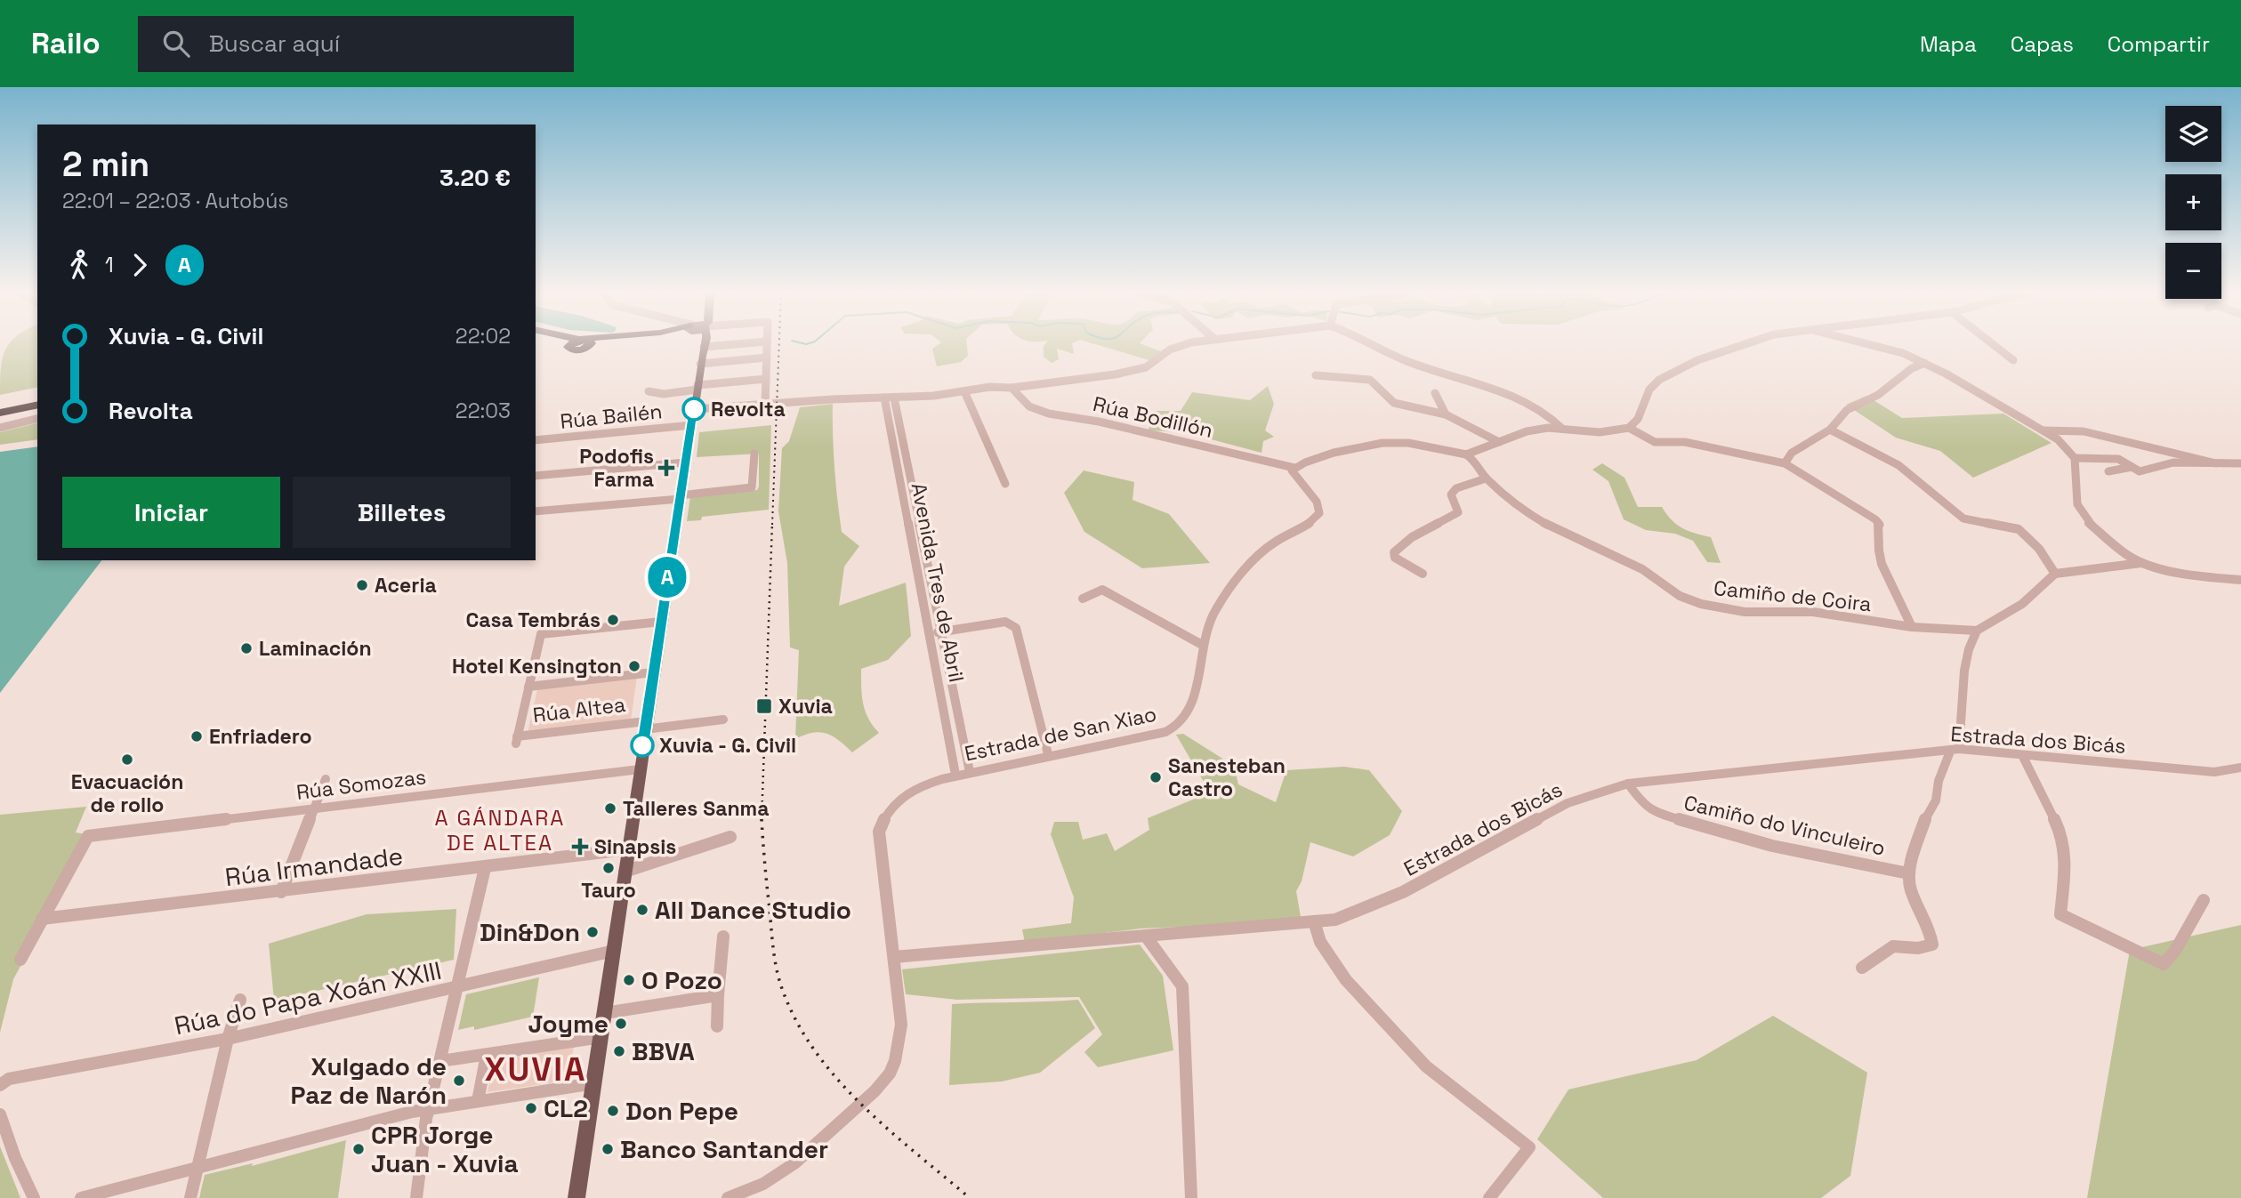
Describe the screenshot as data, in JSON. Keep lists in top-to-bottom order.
{
  "streets": {
    "street": [
      "Rúa Bailén",
      "Rúa Bodillón",
      "Avenida Tres de Abril",
      "Camiño de Coira",
      "Rúa Altea",
      "Estrada de San Xiao",
      "Estrada dos Bicás",
      "Rúa Somozas",
      "Camiño do Vinculeiro",
      "Rúa Irmandade",
      "Rúa do Papa Xoán XXIII"
    ]
  },
  "crossings": [
    ["Rúa Bodillón", "Estrada de San Xiao"],
    ["Avenida Tres de Abril", "Estrada de San Xiao"],
    ["Estrada de San Xiao", "Estrada dos Bicás"],
    ["Estrada dos Bicás", "Camiño do Vinculeiro"],
    ["Rúa Somozas", "Rúa Irmandade"]
  ],
  "districts": ["A GÁNDARA DE ALTEA", "XUVIA"],
  "places": {
    "other": [
      "Revolta",
      "Aceria",
      "Casa Tembrás",
      "Laminación",
      "Hotel Kensington",
      "Enfriadero",
      "Xuvia - G. Civil",
      "Evacuación de rollo",
      "Sanesteban Castro",
      "Talleres Sanma",
      "Tauro",
      "All Dance Studio",
      "Din&Don",
      "O Pozo",
      "Joyme",
      "BBVA",
      "Xulgado de Paz de Narón",
      "CL2",
      "Don Pepe",
      "CPR Jorge Juan - Xuvia",
      "Banco Santander"
    ],
    "health": ["Podofis Farma", "Sinapsis"],
    "transit": ["Xuvia"]
  },
  "lines": ["bus line A"],
  "page": {
    "header": "Railo",
    "search": "Buscar aquí",
    "nav": ["Mapa", "Capas", "Compartir"],
    "on_map": "A",
    "map_buttons": ["+", "−"],
    "heading": ["2 min", "22:01 – 22:03 · Autobús", "3.20 €"],
    "legs": ["1", "A"],
    "list": [
      {
        "name": "Xuvia - G. Civil",
        "value": "22:02"
      },
      {
        "name": "Revolta",
        "value": "22:03"
      }
    ],
    "buttons": ["Iniciar", "Billetes"]
  }
}
